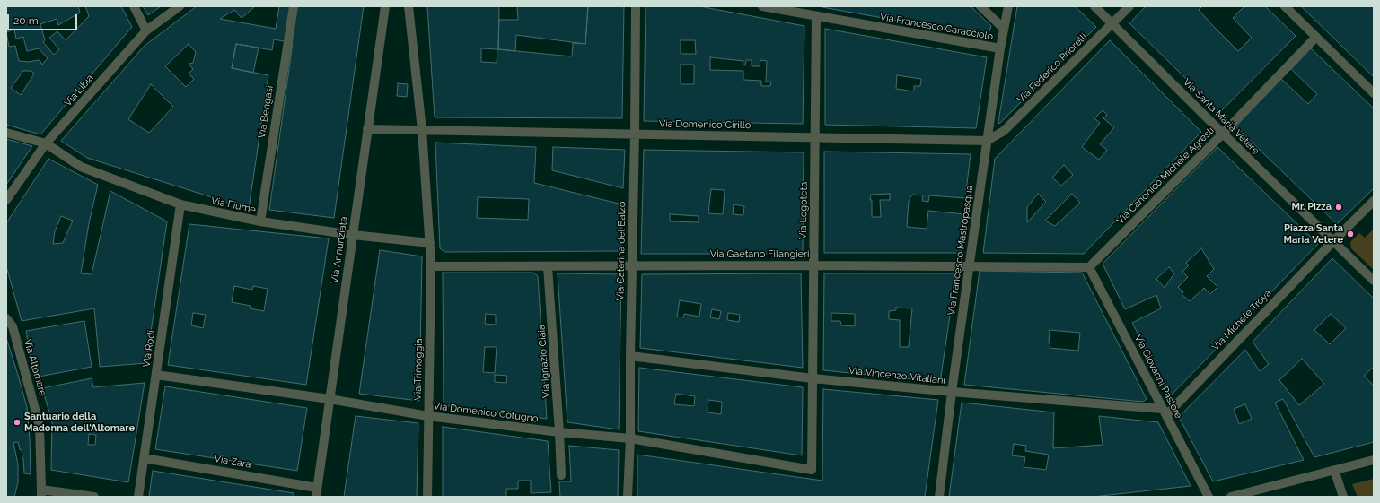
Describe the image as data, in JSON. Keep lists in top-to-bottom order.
{
  "streets": {
    "street": [
      "Via Francesco Caracciolo",
      "Via Federico Priorelli",
      "Via Libia",
      "Via Bengasi",
      "Via Santa Maria Vetere",
      "Via Domenico Cirillo",
      "Via Canonico Michele Agresti",
      "Via Fiume",
      "Via Logoteta",
      "Via Annunziata",
      "Via Francesco Mastropasqua",
      "Via Caterina del Balzo",
      "Via Gaetano Filangieri",
      "Via Michele Troya",
      "Via Rodi",
      "Via Ignazio Ciaia",
      "Via Altomare",
      "Via Trimoggia",
      "Via Vincenzo Vitaliani",
      "Via Giovanni Pastore",
      "Via Domenico Cotugno",
      "Via Zara"
    ]
  },
  "crossings": [
    ["Via Francesco Caracciolo", "Via Logoteta"],
    ["Via Francesco Caracciolo", "Via Francesco Mastropasqua"],
    ["Via Federico Priorelli", "Via Santa Maria Vetere"],
    ["Via Federico Priorelli", "Via Domenico Cirillo"],
    ["Via Federico Priorelli", "Via Francesco Mastropasqua"],
    ["Via Libia", "Via Fiume"],
    ["Via Bengasi", "Via Fiume"],
    ["Via Santa Maria Vetere", "Via Canonico Michele Agresti"],
    ["Via Santa Maria Vetere", "Via Michele Troya"],
    ["Via Domenico Cirillo", "Via Logoteta"],
    ["Via Domenico Cirillo", "Via Annunziata"],
    ["Via Domenico Cirillo", "Via Francesco Mastropasqua"],
    ["Via Domenico Cirillo", "Via Caterina del Balzo"],
    ["Via Canonico Michele Agresti", "Via Gaetano Filangieri"],
    ["Via Canonico Michele Agresti", "Via Giovanni Pastore"],
    ["Via Fiume", "Via Annunziata"],
    ["Via Fiume", "Via Rodi"],
    ["Via Fiume", "Via Trimoggia"],
    ["Via Logoteta", "Via Gaetano Filangieri"],
    ["Via Logoteta", "Via Vincenzo Vitaliani"],
    ["Via Logoteta", "Via Domenico Cotugno"],
    ["Via Annunziata", "Via Domenico Cotugno"],
    ["Via Annunziata", "Via Zara"],
    ["Via Francesco Mastropasqua", "Via Gaetano Filangieri"],
    ["Via Francesco Mastropasqua", "Via Vincenzo Vitaliani"],
    ["Via Caterina del Balzo", "Via Gaetano Filangieri"],
    ["Via Caterina del Balzo", "Via Vincenzo Vitaliani"],
    ["Via Caterina del Balzo", "Via Domenico Cotugno"],
    ["Via Gaetano Filangieri", "Via Ignazio Ciaia"],
    ["Via Gaetano Filangieri", "Via Trimoggia"],
    ["Via Gaetano Filangieri", "Via Giovanni Pastore"],
    ["Via Michele Troya", "Via Vincenzo Vitaliani"],
    ["Via Michele Troya", "Via Giovanni Pastore"],
    ["Via Rodi", "Via Domenico Cotugno"],
    ["Via Rodi", "Via Zara"],
    ["Via Ignazio Ciaia", "Via Domenico Cotugno"],
    ["Via Trimoggia", "Via Domenico Cotugno"],
    ["Via Vincenzo Vitaliani", "Via Giovanni Pastore"]
  ],
  "places": ["Mr. Pizza", "Piazza Santa Maria Vetere", "Santuario della Madonna dell'Altomare"],
  "scale_bar": "20 m"
}
